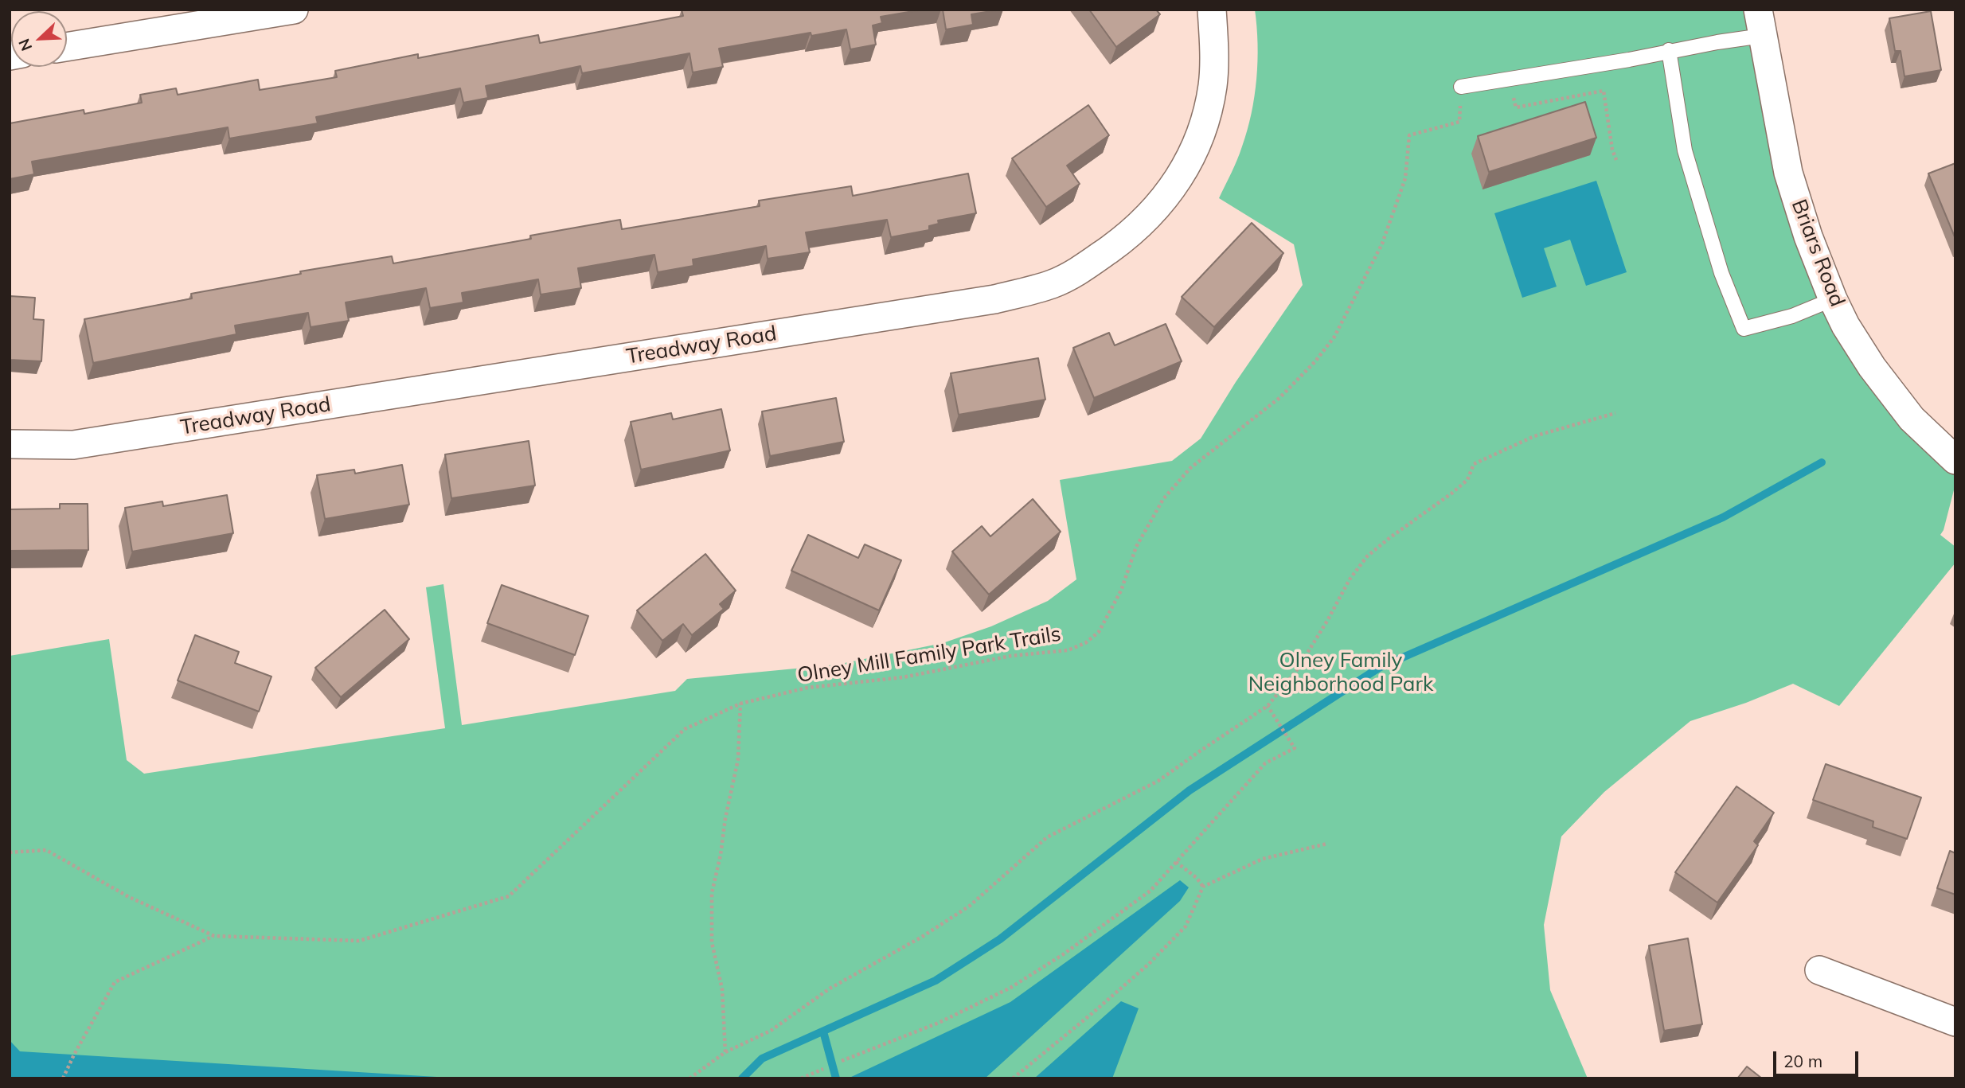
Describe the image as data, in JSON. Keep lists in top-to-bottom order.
{
  "streets": {
    "street": ["Briars Road", "Treadway Road"],
    "path": ["Olney Mill Family Park Trails"]
  },
  "parks": ["Olney Family Neighborhood Park"],
  "scale_bar": "20 m",
  "north": "bottom left"
}
